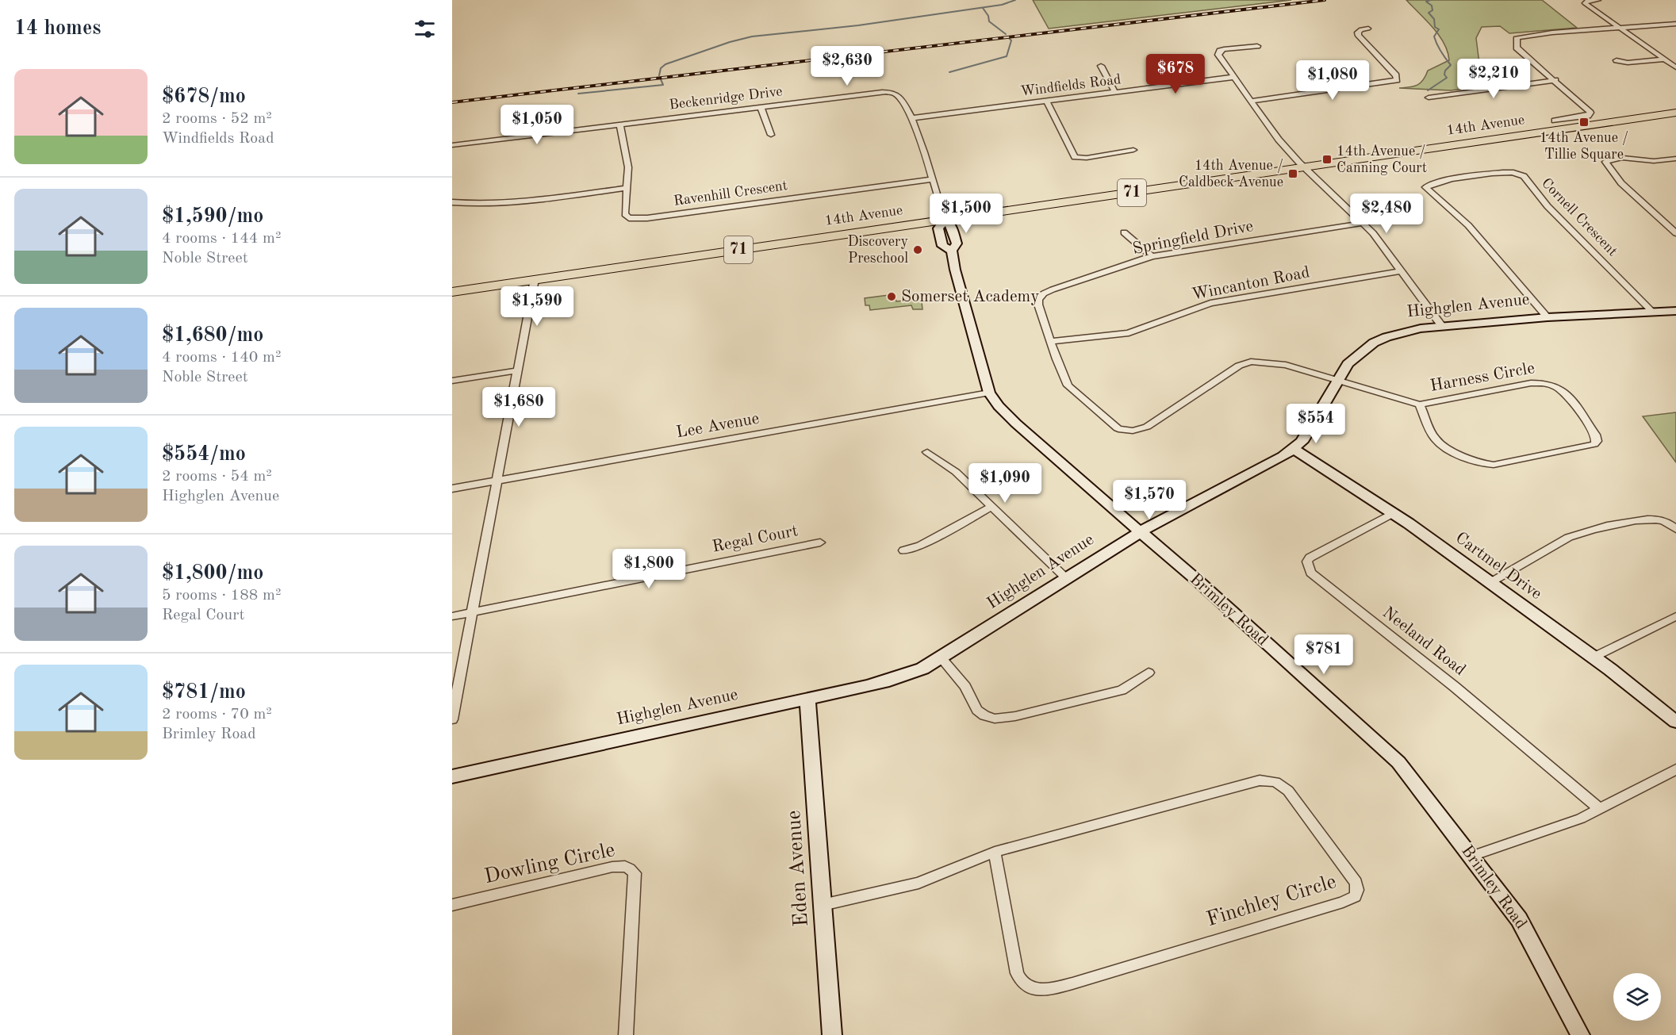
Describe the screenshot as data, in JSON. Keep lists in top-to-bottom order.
{
  "streets": {
    "main road": ["14th Avenue", "71"],
    "street": [
      "Windfields Road",
      "Beckenridge Drive",
      "Ravenhill Crescent",
      "Cornell Crescent",
      "Springfield Drive",
      "Wincanton Road",
      "Highglen Avenue",
      "Harness Circle",
      "Lee Avenue",
      "Regal Court",
      "Cartmel Drive",
      "Brimley Road",
      "Neeland Road",
      "Dowling Circle",
      "Eden Avenue",
      "Finchley Circle"
    ]
  },
  "crossings": [
    ["Windfields Road", "Beckenridge Drive"],
    ["Beckenridge Drive", "14th Avenue"],
    ["Beckenridge Drive", "Ravenhill Crescent"],
    ["Beckenridge Drive", "Brimley Road"],
    ["14th Avenue", "Brimley Road"],
    ["Cornell Crescent", "Highglen Avenue"],
    ["Springfield Drive", "Wincanton Road"],
    ["Springfield Drive", "Highglen Avenue"],
    ["Springfield Drive", "Harness Circle"],
    ["Highglen Avenue", "Harness Circle"],
    ["Highglen Avenue", "Cartmel Drive"],
    ["Highglen Avenue", "Brimley Road"],
    ["Highglen Avenue", "Eden Avenue"],
    ["Lee Avenue", "Brimley Road"],
    ["Cartmel Drive", "Neeland Road"],
    ["Eden Avenue", "Finchley Circle"]
  ],
  "places": {
    "transit": ["14th Avenue / Tillie Square", "14th Avenue / Canning Court", "14th Avenue / Caldbeck Avenue"],
    "other": ["Discovery Preschool", "Somerset Academy"]
  },
  "page": {
    "heading": "14 homes",
    "price": [
      "$2,630",
      "$678",
      "$2,210",
      "$1,080",
      "$1,050",
      "$1,500",
      "$2,480",
      "$1,590",
      "$1,680",
      "$554",
      "$1,090",
      "$1,570",
      "$1,800",
      "$781"
    ],
    "list": [
      {
        "name": "$678/mo",
        "note": "2 rooms · 52 m² · Windfields Road"
      },
      {
        "name": "$1,590/mo",
        "note": "4 rooms · 144 m² · Noble Street"
      },
      {
        "name": "$1,680/mo",
        "note": "4 rooms · 140 m² · Noble Street"
      },
      {
        "name": "$554/mo",
        "note": "2 rooms · 54 m² · Highglen Avenue"
      },
      {
        "name": "$1,800/mo",
        "note": "5 rooms · 188 m² · Regal Court"
      },
      {
        "name": "$781/mo",
        "note": "2 rooms · 70 m² · Brimley Road"
      }
    ]
  }
}
